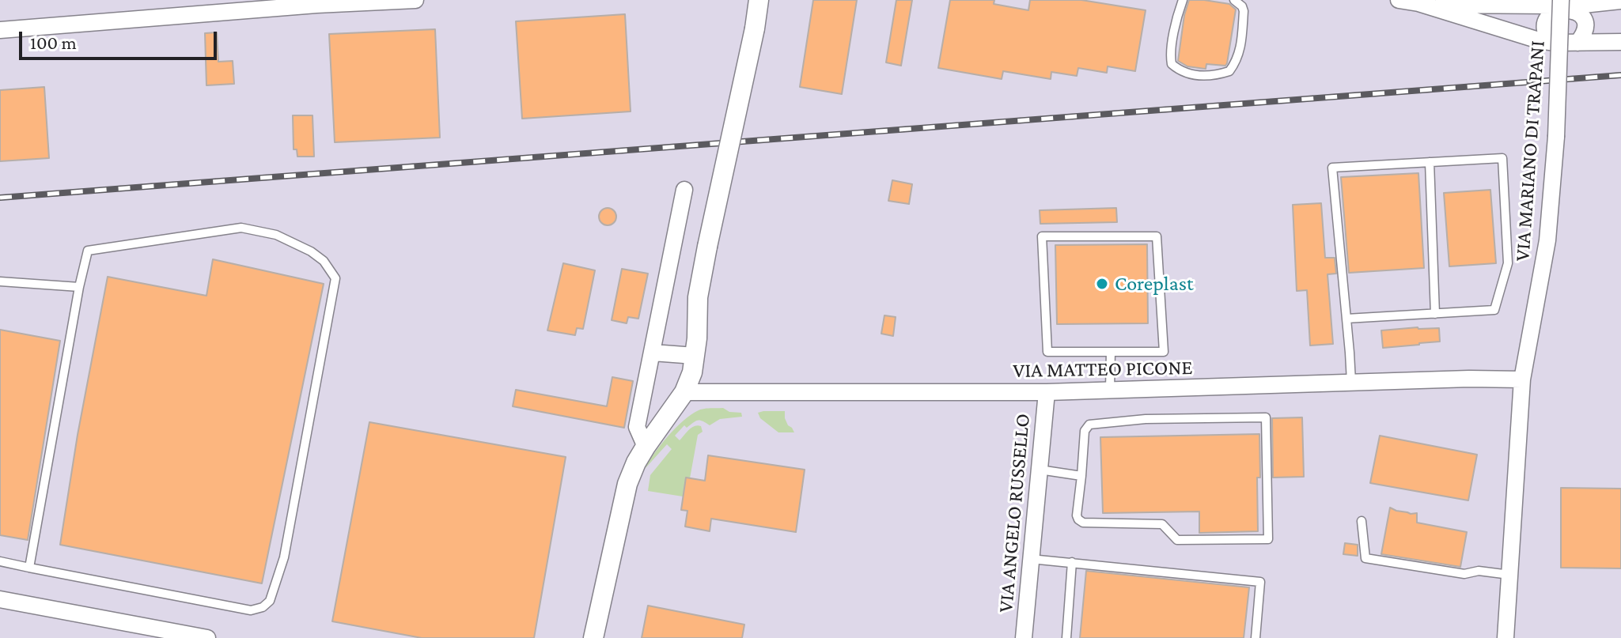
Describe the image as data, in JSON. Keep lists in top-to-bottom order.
{
  "streets": {
    "street": ["VIA MARIANO DI TRAPANI", "VIA MATTEO PICONE", "VIA ANGELO RUSSELLO"]
  },
  "crossings": [
    ["VIA MARIANO DI TRAPANI", "VIA MATTEO PICONE"],
    ["VIA MATTEO PICONE", "VIA ANGELO RUSSELLO"]
  ],
  "places": ["Coreplast"],
  "scale_bar": "100 m"
}
